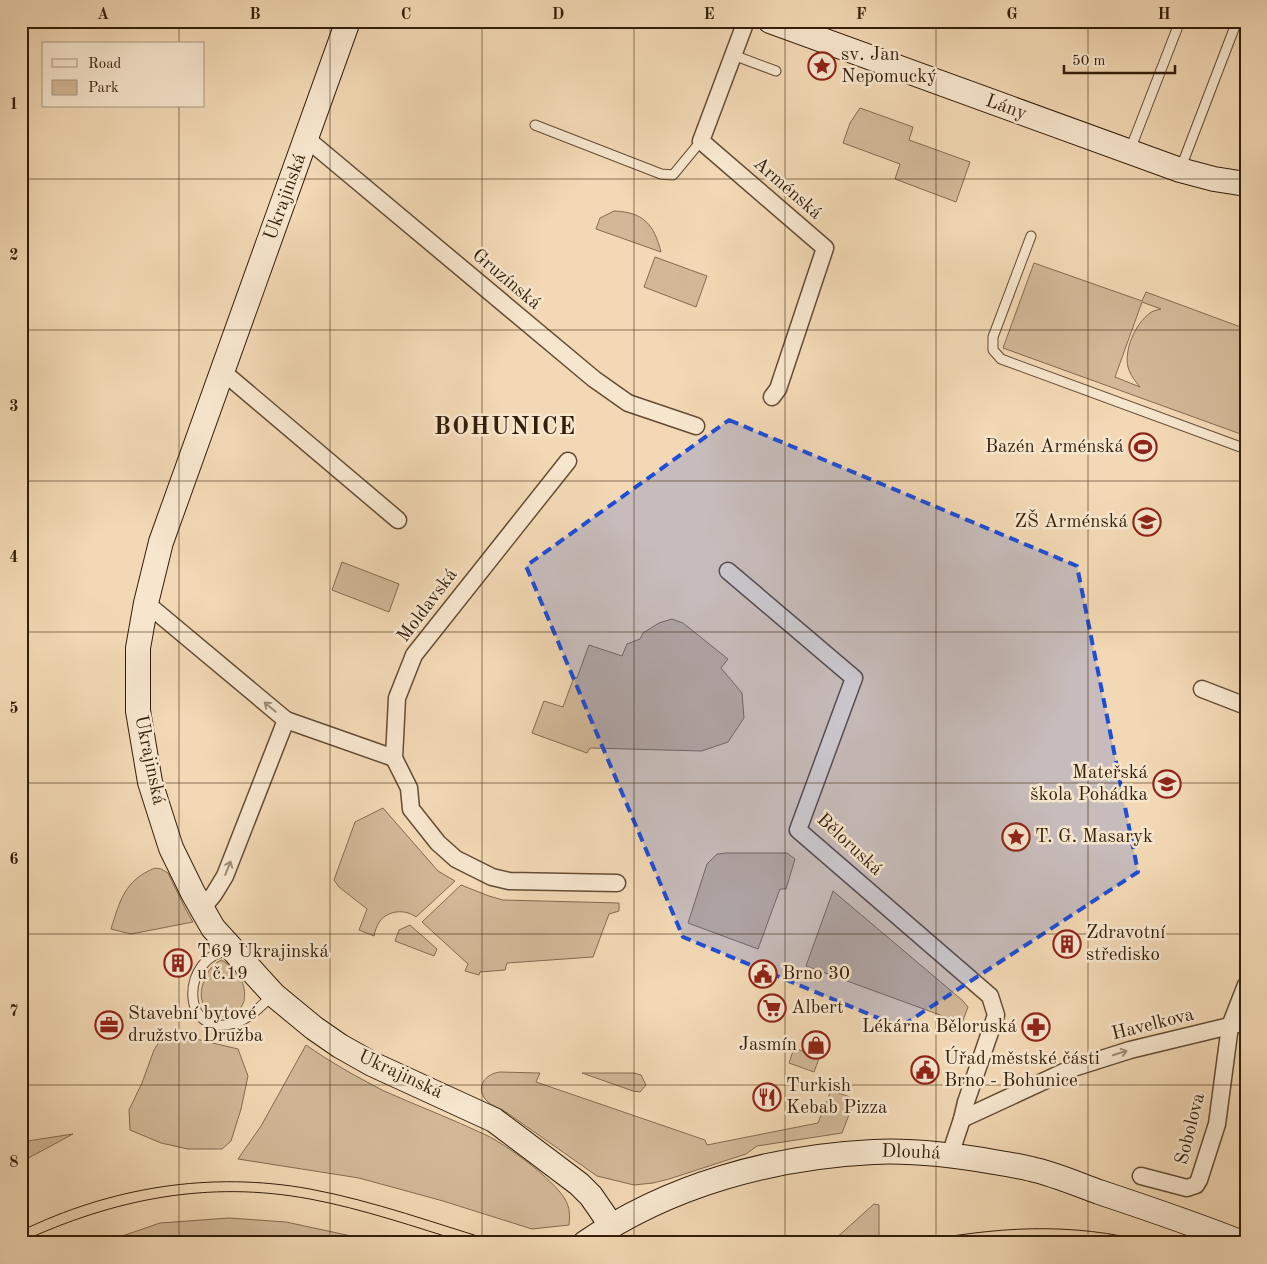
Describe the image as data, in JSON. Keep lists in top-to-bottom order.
{
  "streets": {
    "street": [
      "Lány",
      "Arménská",
      "Ukrajinská",
      "Gruzínská",
      "Moldavská",
      "Běloruská",
      "Havelkova",
      "Sobolova",
      "Dlouhá"
    ]
  },
  "crossings": [
    ["Ukrajinská", "Gruzínská"],
    ["Ukrajinská", "Dlouhá"],
    ["Běloruská", "Havelkova"],
    ["Běloruská", "Dlouhá"],
    ["Havelkova", "Sobolova"]
  ],
  "one_way": ["Havelkova"],
  "districts": ["BOHUNICE"],
  "places": {
    "place": ["sv. Jan Nepomucký", "T. G. Masaryk"],
    "sports": ["Bazén Arménská"],
    "school or university": ["ZŠ Arménská", "Mateřská škola Pohádka"],
    "building": ["Zdravotní středisko", "T69 Ukrajinská u č.19"],
    "public building": ["Brno 30", "Úřad městské části Brno - Bohunice"],
    "supermarket": ["Albert"],
    "office": ["Stavební bytové družstvo Družba"],
    "pharmacy": ["Lékárna Běloruská"],
    "shop": ["Jasmín"],
    "restaurant": ["Turkish Kebab Pizza"]
  },
  "legend": ["Road", "Park"],
  "scale_bar": "50 m",
  "grid": {
    "columns": [
      "A",
      "B",
      "C",
      "D",
      "E",
      "F",
      "G",
      "H"
    ],
    "rows": [
      "1",
      "2",
      "3",
      "4",
      "5",
      "6",
      "7",
      "8"
    ]
  }
}
